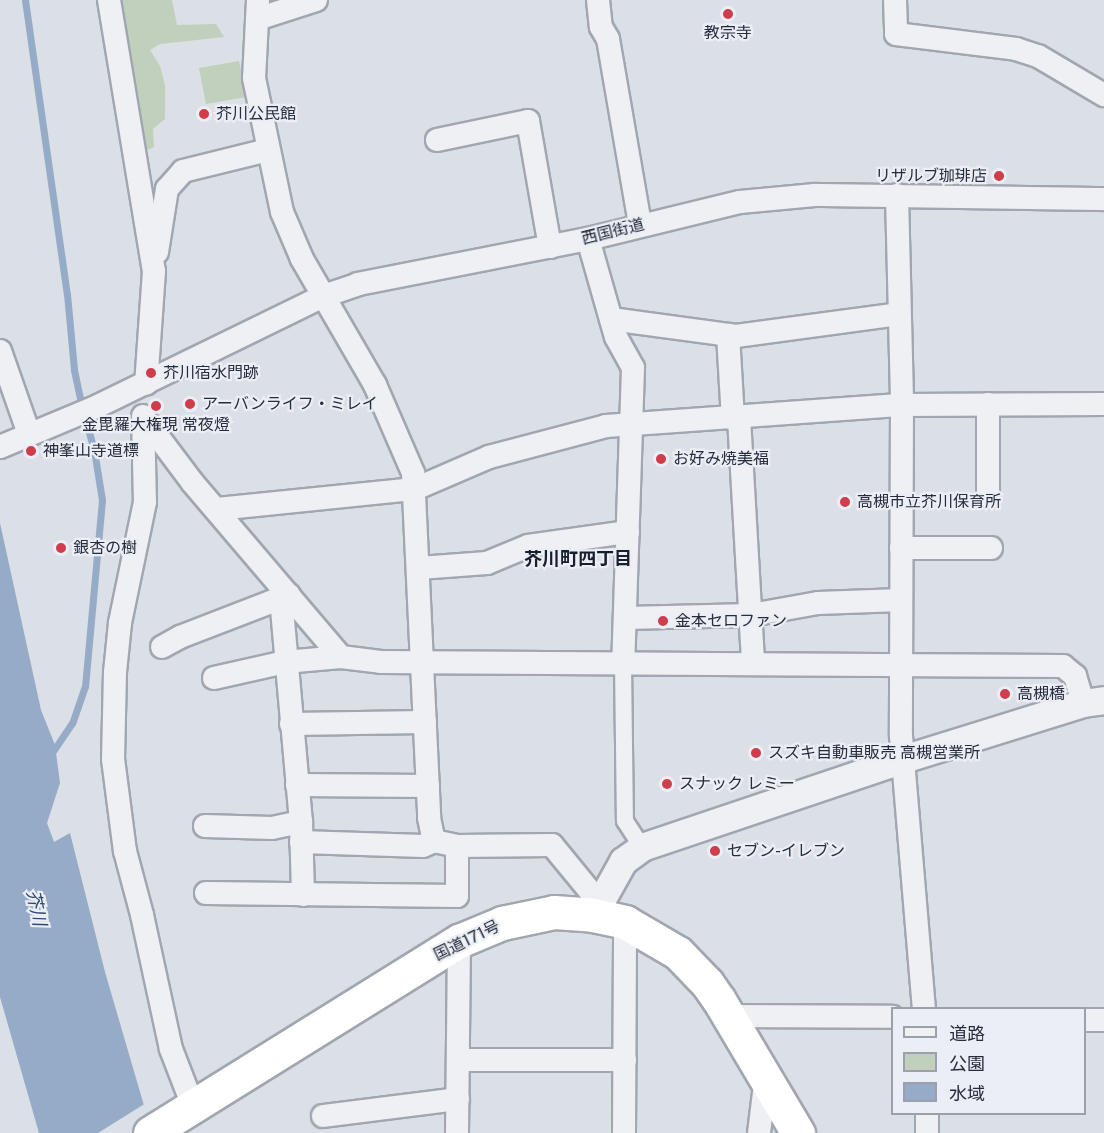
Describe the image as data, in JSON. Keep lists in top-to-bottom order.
{
  "streets": {
    "highway": ["国道171号"],
    "street": ["西国街道"]
  },
  "districts": ["芥川町四丁目"],
  "water": ["芥川"],
  "places": [
    "教宗寺",
    "芥川公民館",
    "リザルブ珈琲店",
    "芥川宿水門跡",
    "アーバンライフ・ミレイ",
    "金毘羅大権現 常夜燈",
    "神峯山寺道標",
    "お好み焼美福",
    "高槻市立芥川保育所",
    "銀杏の樹",
    "金本セロファン",
    "高槻橋",
    "スズキ自動車販売 高槻営業所",
    "スナック レミー",
    "セブン-イレブン"
  ],
  "legend": ["道路", "公園", "水域"]
}
